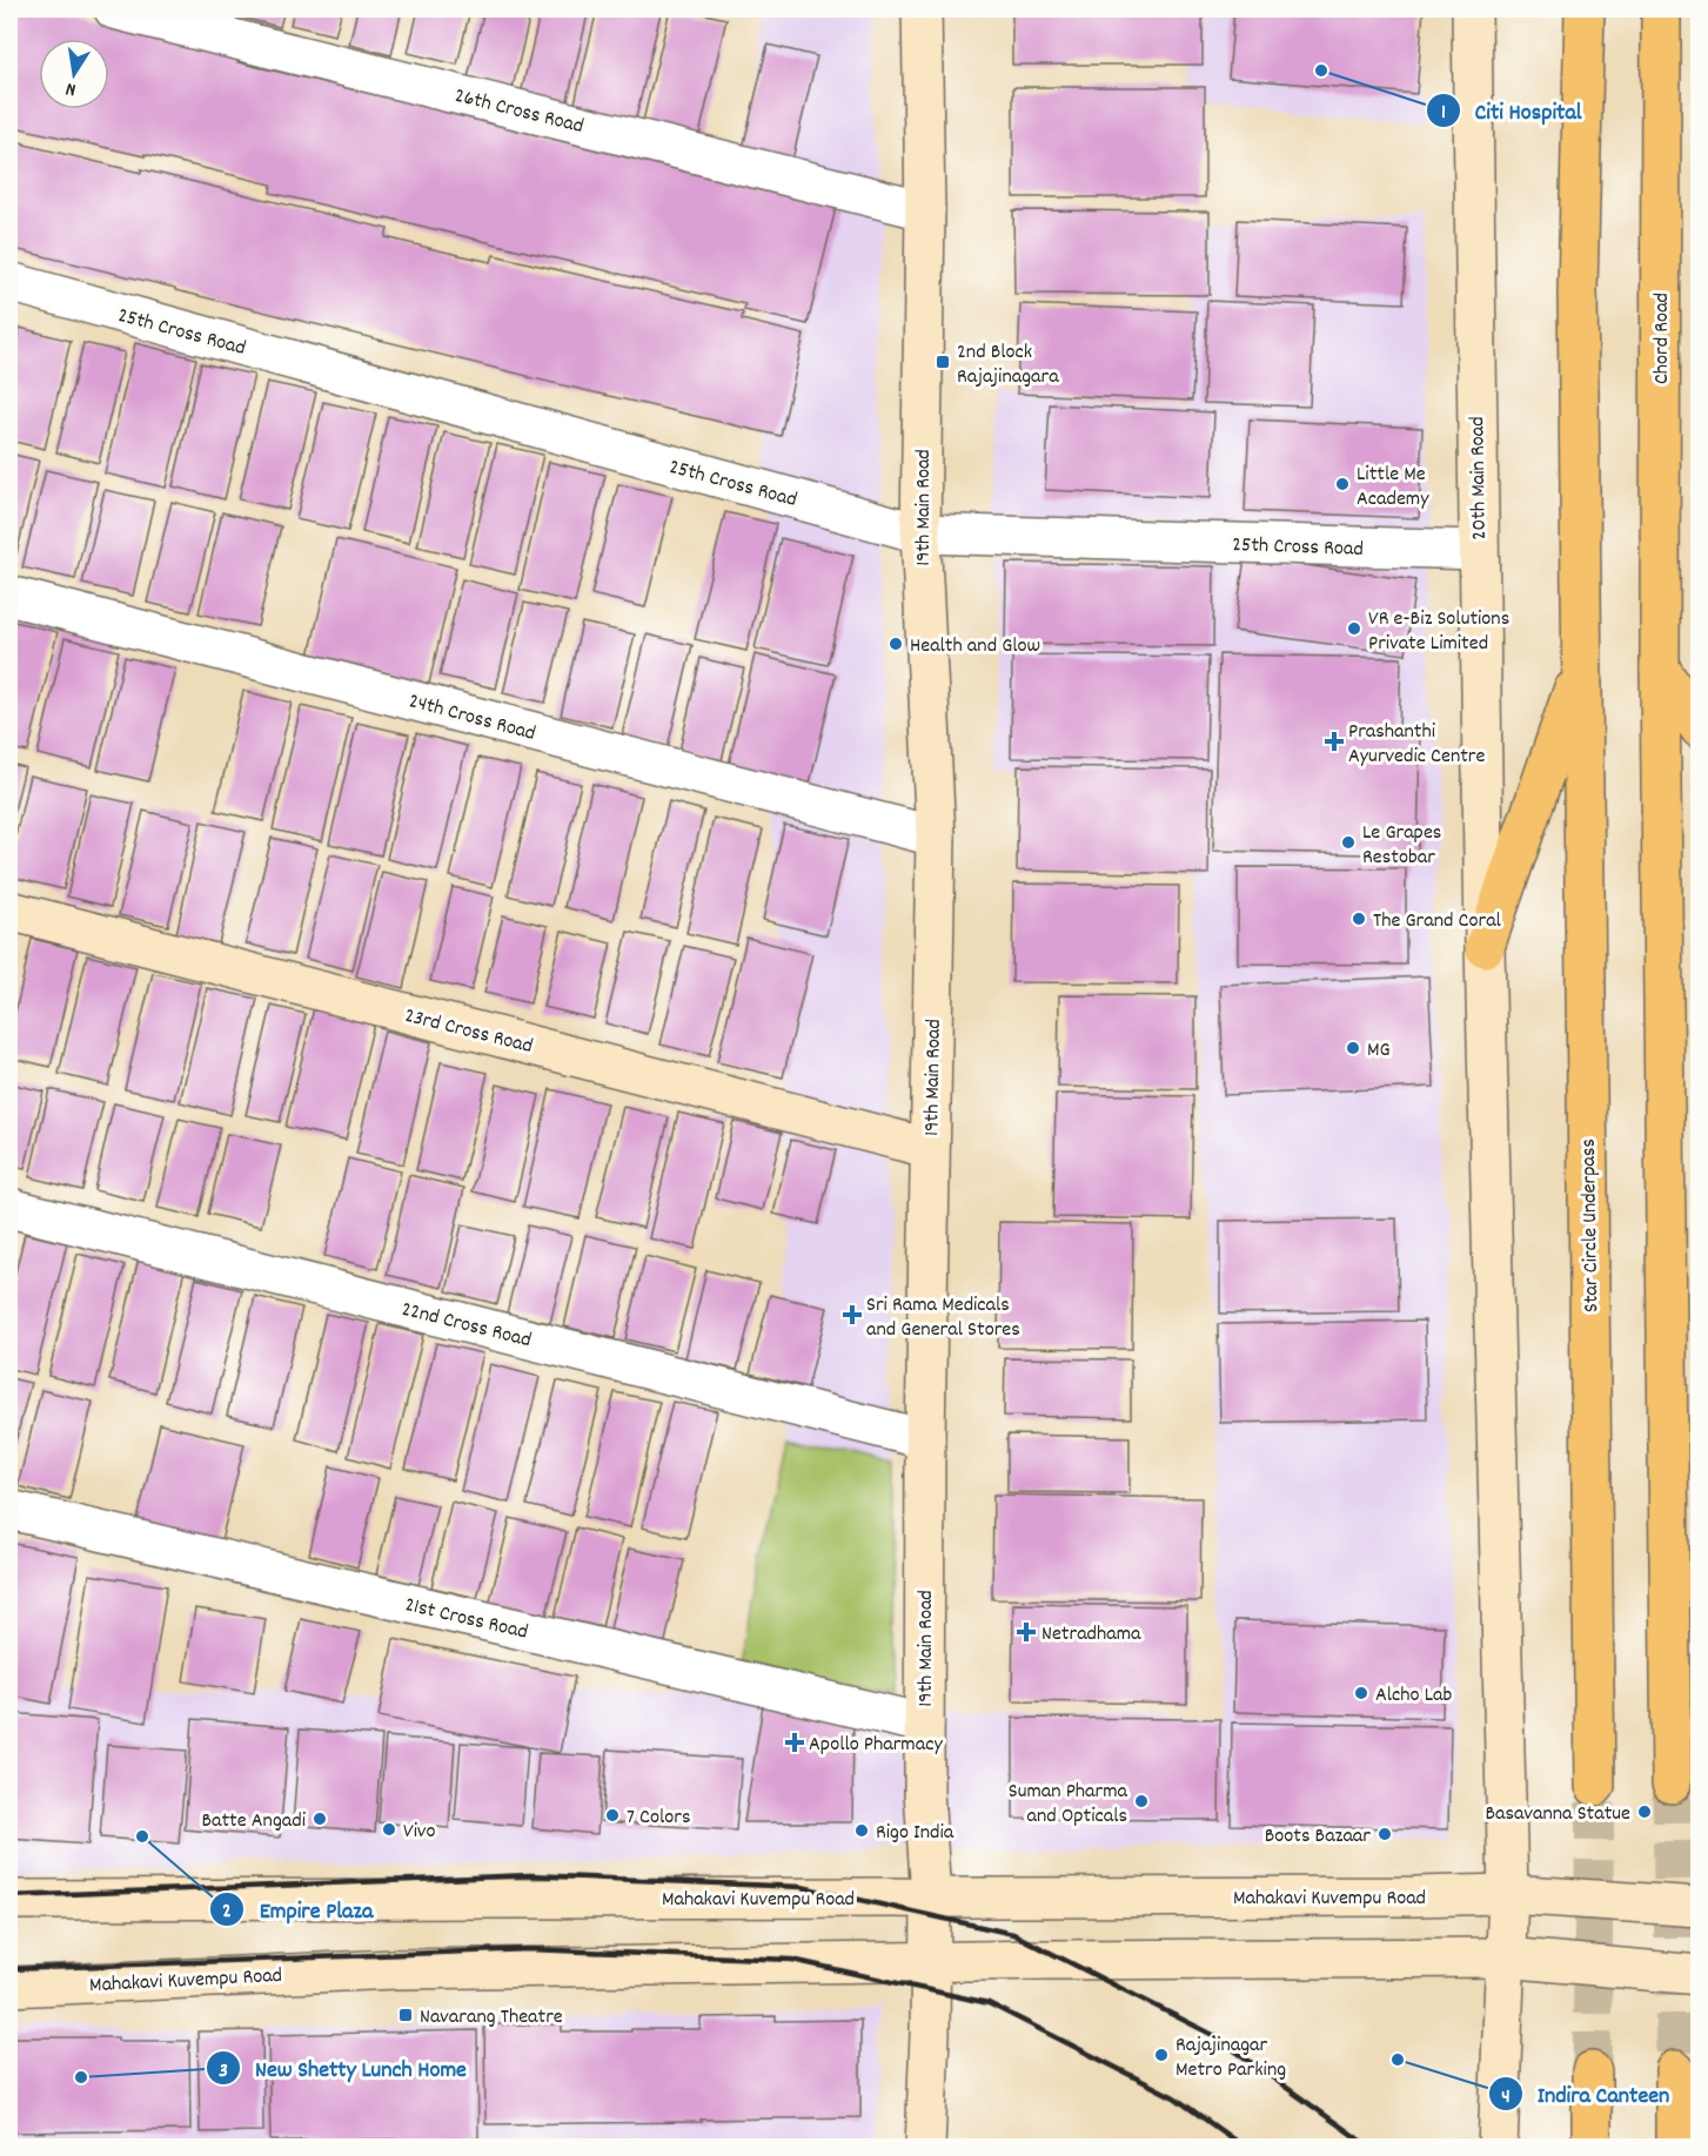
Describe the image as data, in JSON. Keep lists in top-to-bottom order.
{
  "streets": {
    "main road": ["Chord Road", "Star Circle Underpass"],
    "street": [
      "26th Cross Road",
      "25th Cross Road",
      "20th Main Road",
      "19th Main Road",
      "24th Cross Road",
      "23rd Cross Road",
      "22nd Cross Road",
      "21st Cross Road",
      "Mahakavi Kuvempu Road"
    ]
  },
  "crossings": [
    ["26th Cross Road", "19th Main Road"],
    ["25th Cross Road", "20th Main Road"],
    ["25th Cross Road", "19th Main Road"],
    ["20th Main Road", "Mahakavi Kuvempu Road"],
    ["19th Main Road", "24th Cross Road"],
    ["19th Main Road", "23rd Cross Road"],
    ["19th Main Road", "22nd Cross Road"],
    ["19th Main Road", "21st Cross Road"],
    ["19th Main Road", "Mahakavi Kuvempu Road"]
  ],
  "places": {
    "other": [
      "Citi Hospital",
      "Little Me Academy",
      "VR e-Biz Solutions Private Limited",
      "Health and Glow",
      "Le Grapes Restobar",
      "The Grand Coral",
      "MG",
      "Alcho Lab",
      "Suman Pharma and Opticals",
      "Basavanna Statue",
      "7 Colors",
      "Batte Angadi",
      "Vivo",
      "Rigo India",
      "Boots Bazaar",
      "Empire Plaza",
      "Rajajinagar Metro Parking",
      "Indira Canteen",
      "New Shetty Lunch Home"
    ],
    "transit": ["2nd Block Rajajinagara", "Navarang Theatre"],
    "health": [
      "Prashanthi Ayurvedic Centre",
      "Sri Rama Medicals and General Stores",
      "Netradhama",
      "Apollo Pharmacy"
    ]
  },
  "north": "bottom"
}
